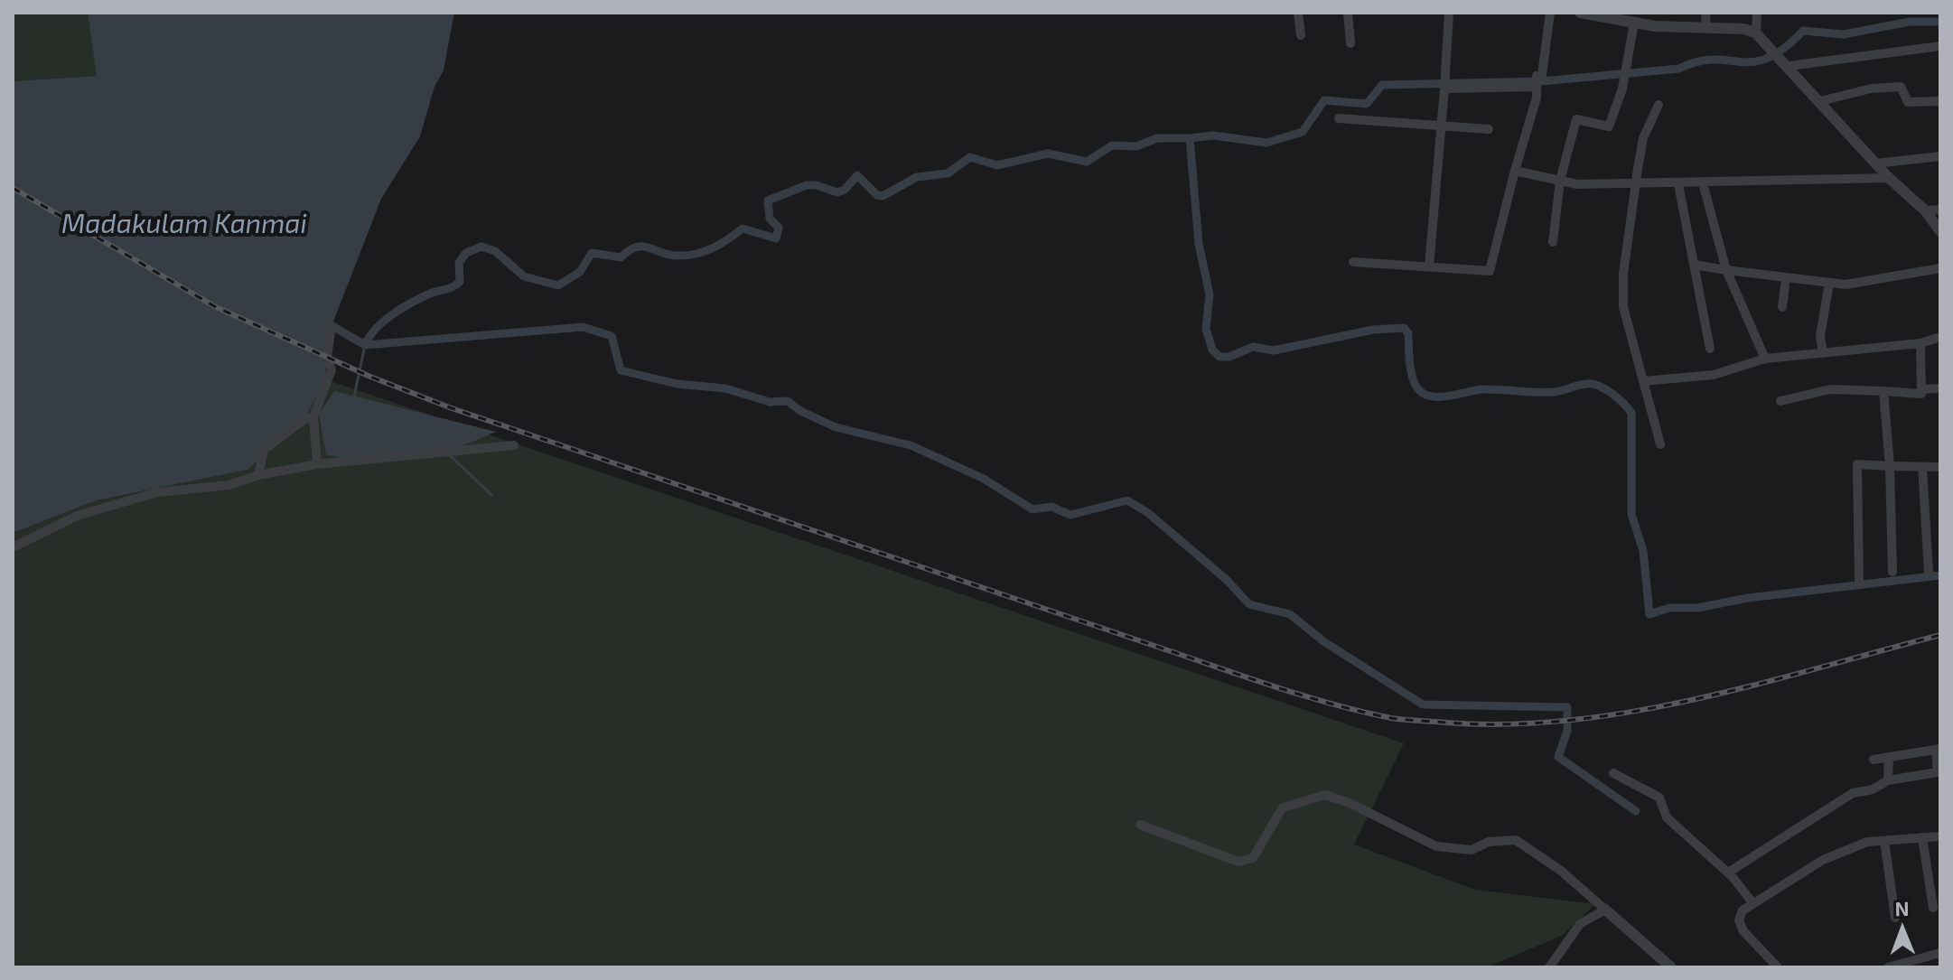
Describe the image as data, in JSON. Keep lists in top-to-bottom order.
{
  "water": ["Madakulam Kanmai"],
  "north": "top"
}
